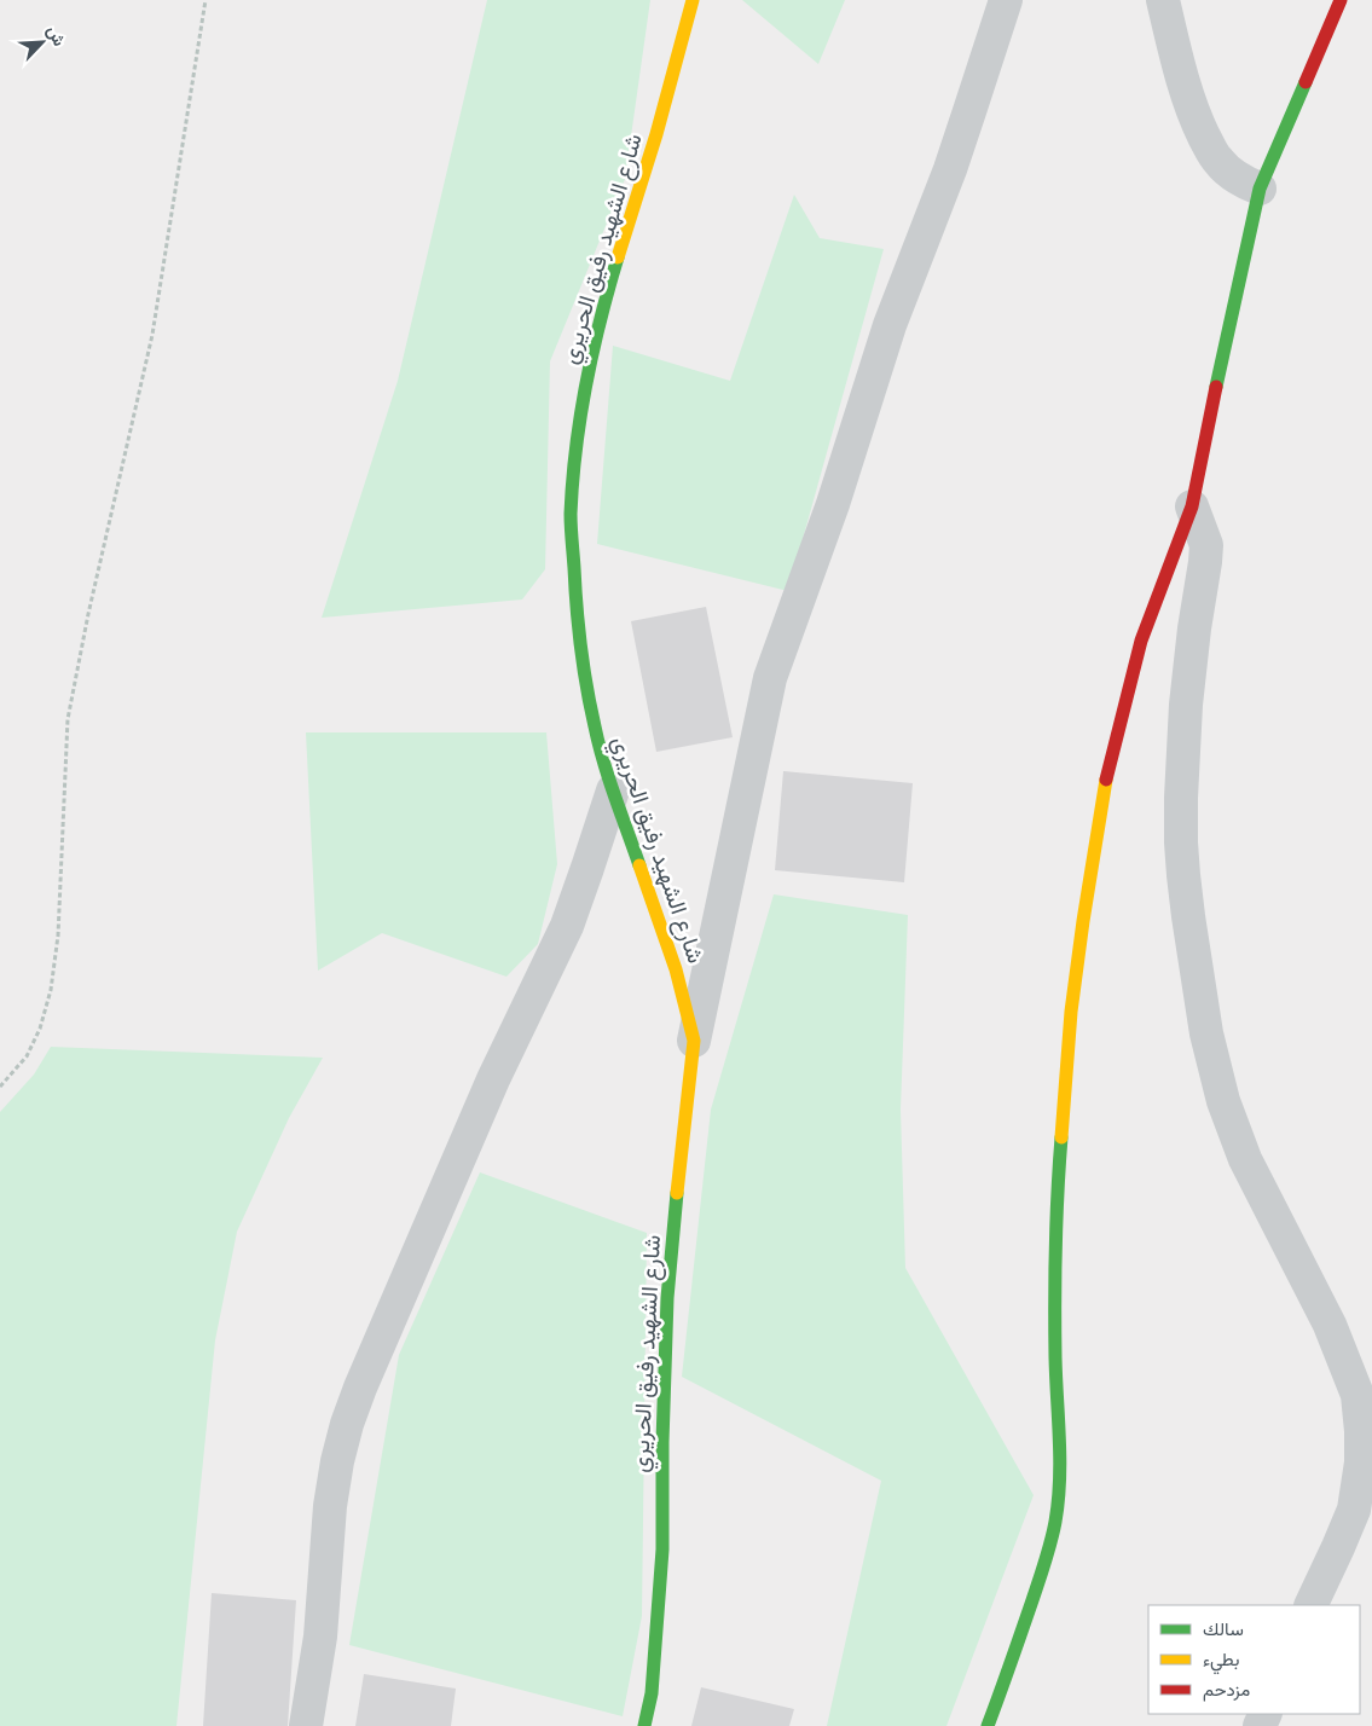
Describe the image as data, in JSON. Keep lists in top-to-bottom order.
{
  "streets": {
    "street": ["شارع الشهيد رفيق الحريري"]
  },
  "legend": ["سالك", "بطيء", "مزدحم"],
  "north": "top right"
}
